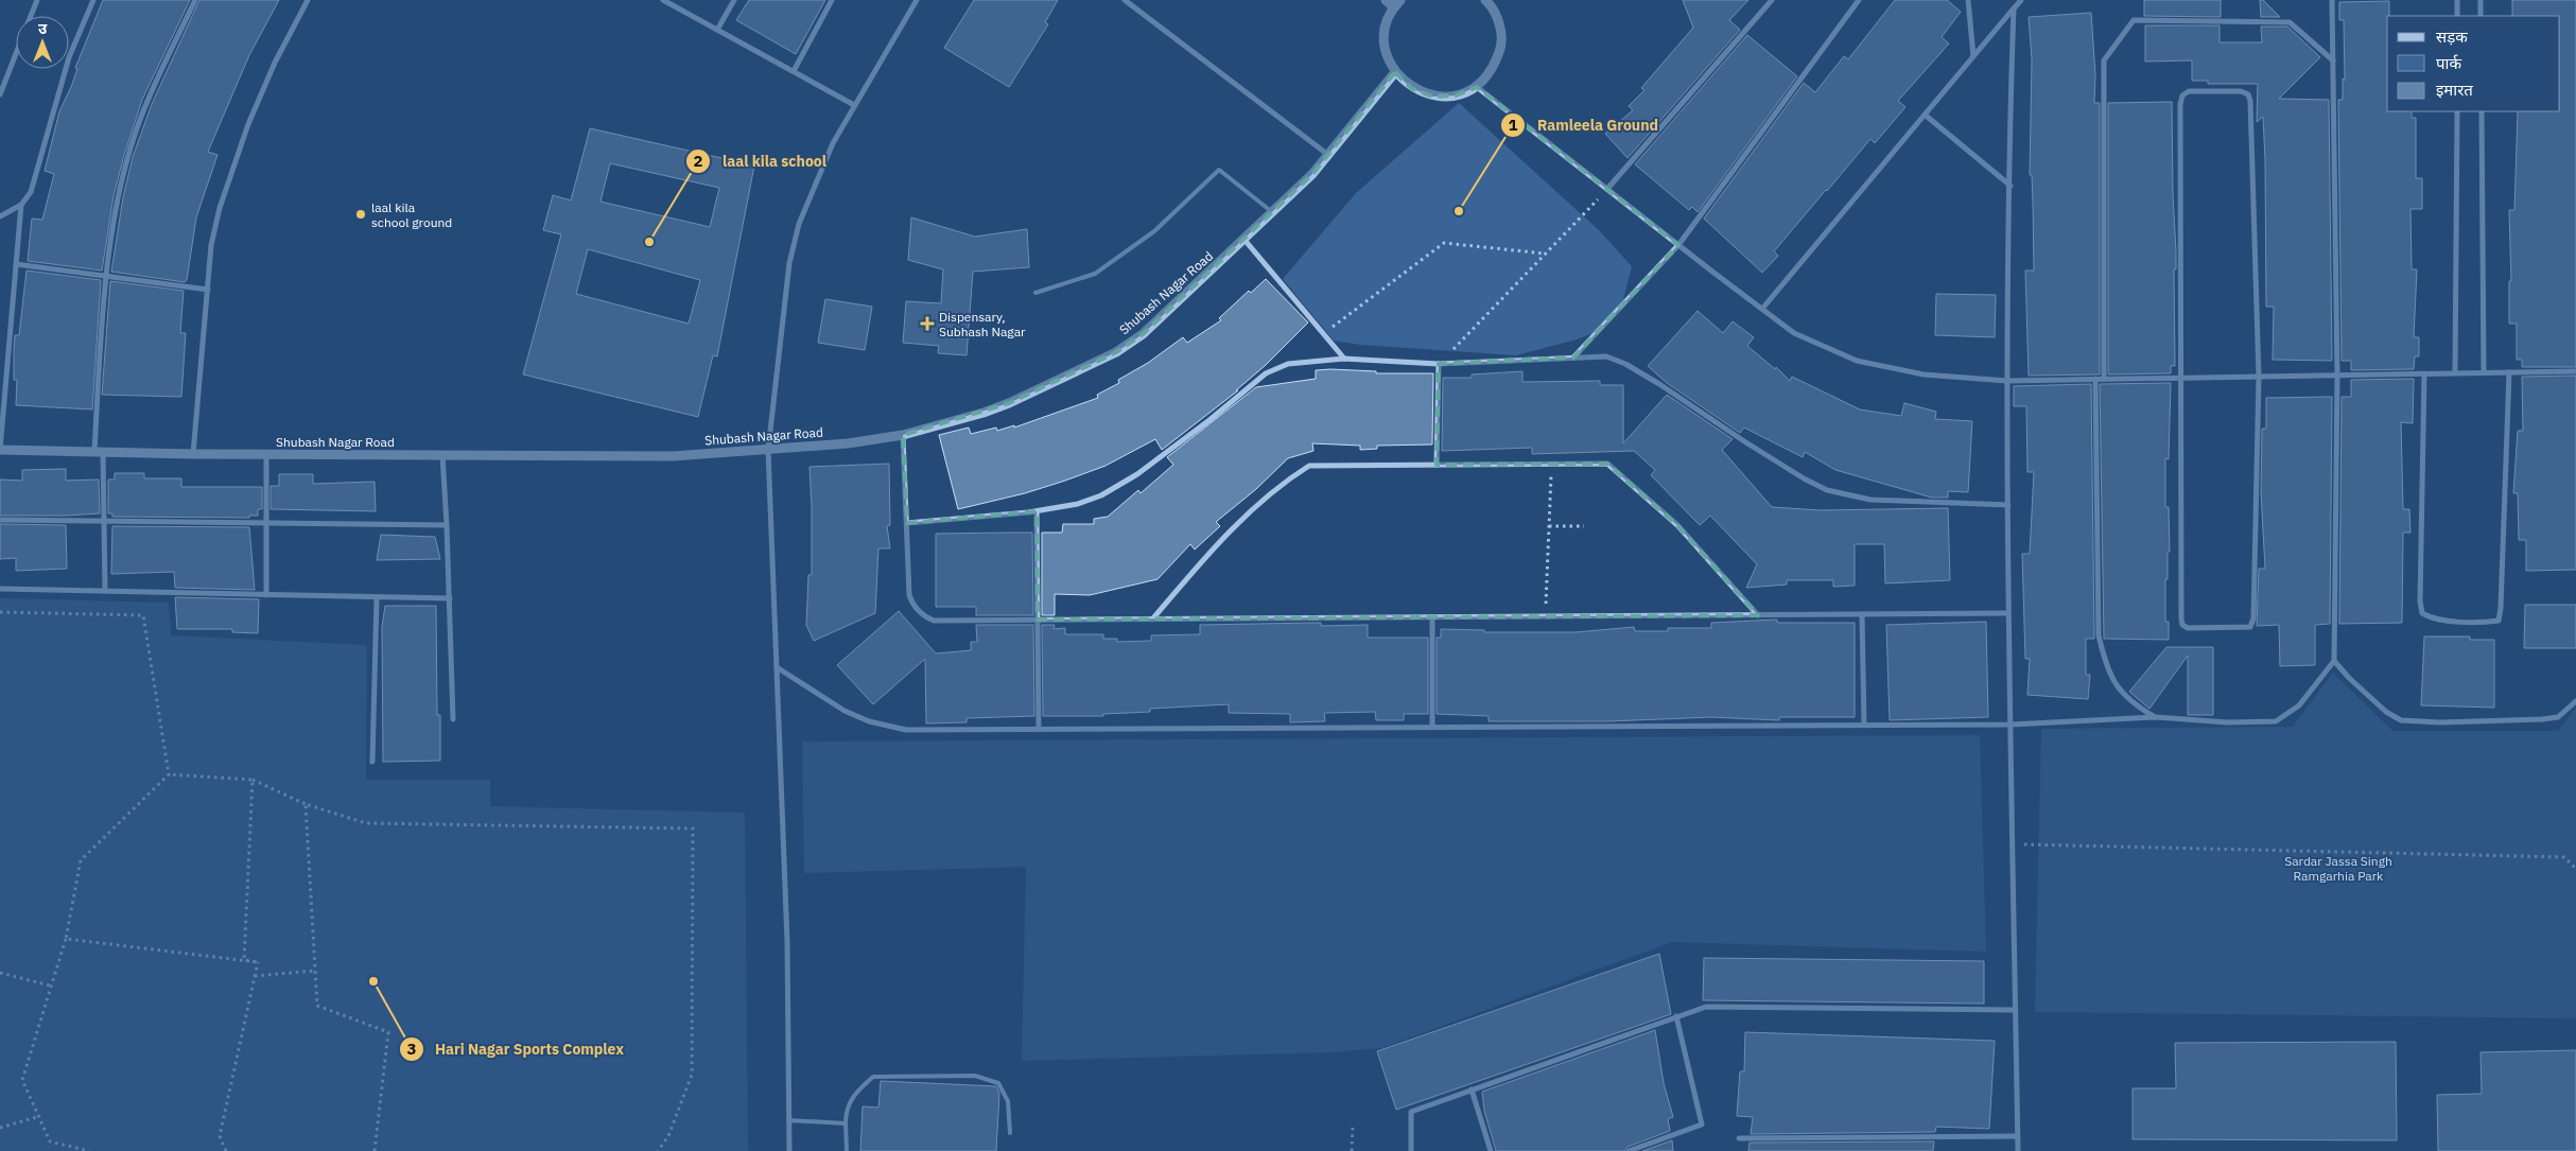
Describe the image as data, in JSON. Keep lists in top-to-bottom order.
{
  "streets": {
    "street": ["Shubash Nagar Road"]
  },
  "parks": ["Sardar Jassa Singh Ramgarhia Park"],
  "places": {
    "other": [
      "Ramleela Ground",
      "laal kila school ground",
      "laal kila school",
      "Hari Nagar Sports Complex"
    ],
    "health": ["Dispensary, Subhash Nagar"]
  },
  "legend": ["सड़क", "पार्क", "इमारत"],
  "north": "top"
}
